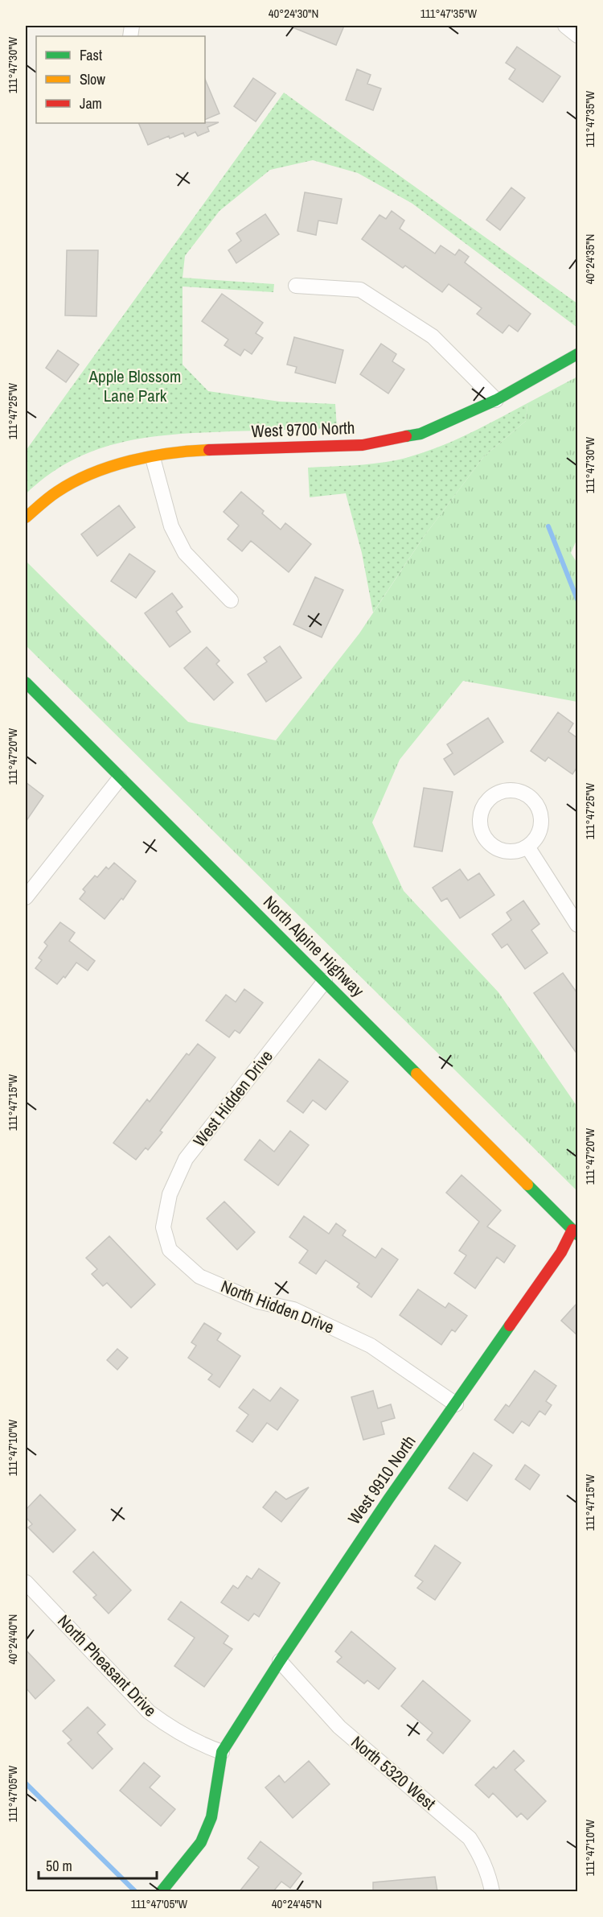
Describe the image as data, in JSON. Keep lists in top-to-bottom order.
{
  "streets": {
    "street": [
      "West 9700 North",
      "North Alpine Highway",
      "West Hidden Drive",
      "North Hidden Drive",
      "West 9910 North",
      "North Pheasant Drive",
      "North 5320 West"
    ]
  },
  "crossings": [
    ["North Alpine Highway", "West Hidden Drive"],
    ["North Alpine Highway", "West 9910 North"],
    ["West Hidden Drive", "North Hidden Drive"],
    ["North Hidden Drive", "West 9910 North"],
    ["West 9910 North", "North Pheasant Drive"],
    ["West 9910 North", "North 5320 West"]
  ],
  "parks": ["Apple Blossom Lane Park"],
  "legend": ["Fast", "Slow", "Jam"],
  "scale_bar": "50 m",
  "coordinates": [
    "40°24'30\"N",
    "111°47'35\"W",
    "111°47'30\"W",
    "40°24'35\"N",
    "111°47'25\"W",
    "111°47'20\"W",
    "111°47'15\"W",
    "111°47'10\"W",
    "40°24'40\"N",
    "111°47'05\"W",
    "40°24'45\"N"
  ]
}
